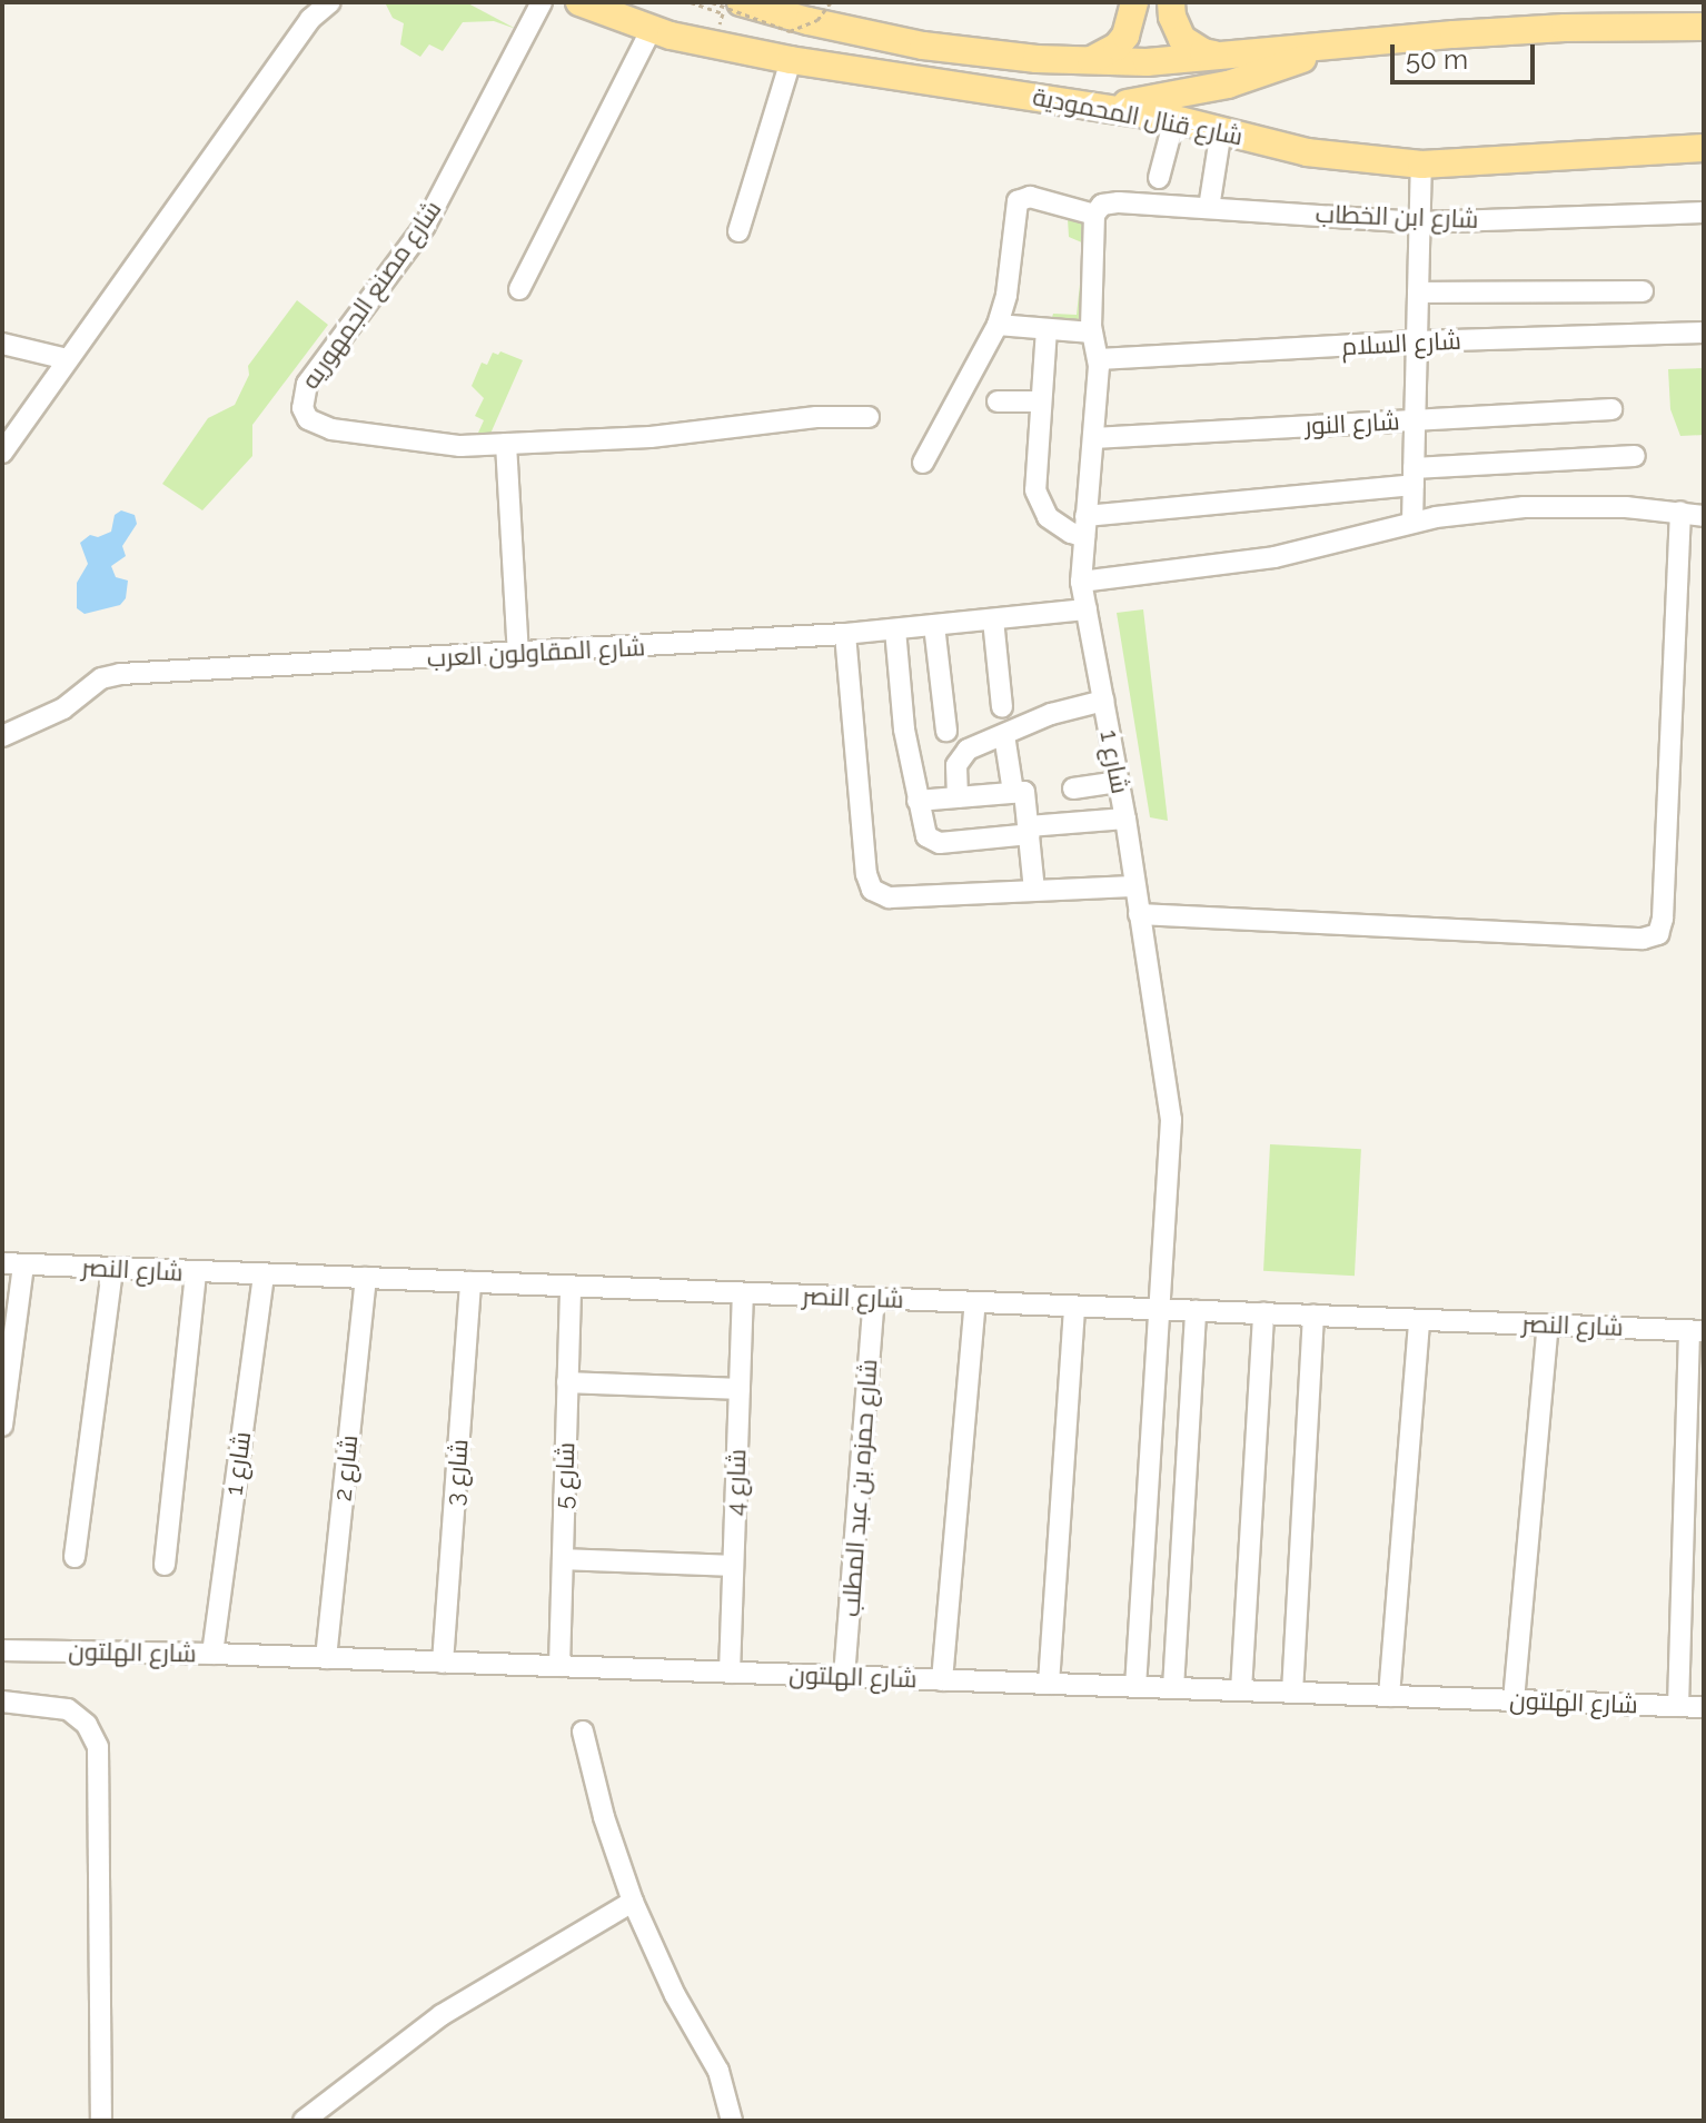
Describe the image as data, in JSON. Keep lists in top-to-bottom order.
{
  "streets": {
    "main road": ["شارع قنال المحمودية"],
    "street": [
      "شارع ابن الخطاب",
      "شارع مصنع الجمهوريه",
      "شارع السلام",
      "شارع النور",
      "شارع المقاولون العرب",
      "شارع 1",
      "شارع النصر",
      "شارع 2",
      "شارع 3",
      "شارع 5",
      "شارع 4",
      "شارع حمزه بن عبد المطلب",
      "شارع الهلتون"
    ]
  },
  "crossings": [
    ["شارع ابن الخطاب", "شارع 1"],
    ["شارع السلام", "شارع 1"],
    ["شارع النور", "شارع 1"],
    ["شارع المقاولون العرب", "شارع 1"],
    ["شارع 1", "شارع النصر"],
    ["شارع 1", "شارع الهلتون"],
    ["شارع النصر", "شارع 2"],
    ["شارع النصر", "شارع 3"],
    ["شارع النصر", "شارع 5"],
    ["شارع النصر", "شارع 4"],
    ["شارع النصر", "شارع حمزه بن عبد المطلب"],
    ["شارع 2", "شارع الهلتون"],
    ["شارع 3", "شارع الهلتون"],
    ["شارع 5", "شارع الهلتون"],
    ["شارع 4", "شارع الهلتون"],
    ["شارع حمزه بن عبد المطلب", "شارع الهلتون"]
  ],
  "scale_bar": "50 m"
}
